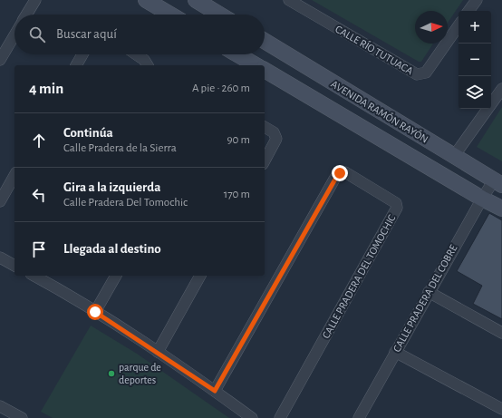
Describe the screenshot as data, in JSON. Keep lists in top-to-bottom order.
{
  "streets": {
    "main road": ["AVENIDA RAMÓN RAYÓN"],
    "street": ["CALLE RÍO TUTUACA", "CALLE PRADERA DEL TOMOCHIC", "CALLE PRADERA DEL COBRE"]
  },
  "crossings": [
    ["AVENIDA RAMÓN RAYÓN", "CALLE PRADERA DEL COBRE"]
  ],
  "places": ["parque de deportes"],
  "north": "right",
  "page": {
    "map_buttons": ["+", "−"],
    "search": "Buscar aquí",
    "heading": ["4 min", "A pie · 260 m"],
    "list": [
      ["Continúa", "Calle Pradera de la Sierra", "90 m"],
      ["Gira a la izquierda", "Calle Pradera Del Tomochic", "170 m"],
      "Llegada al destino"
    ]
  }
}
